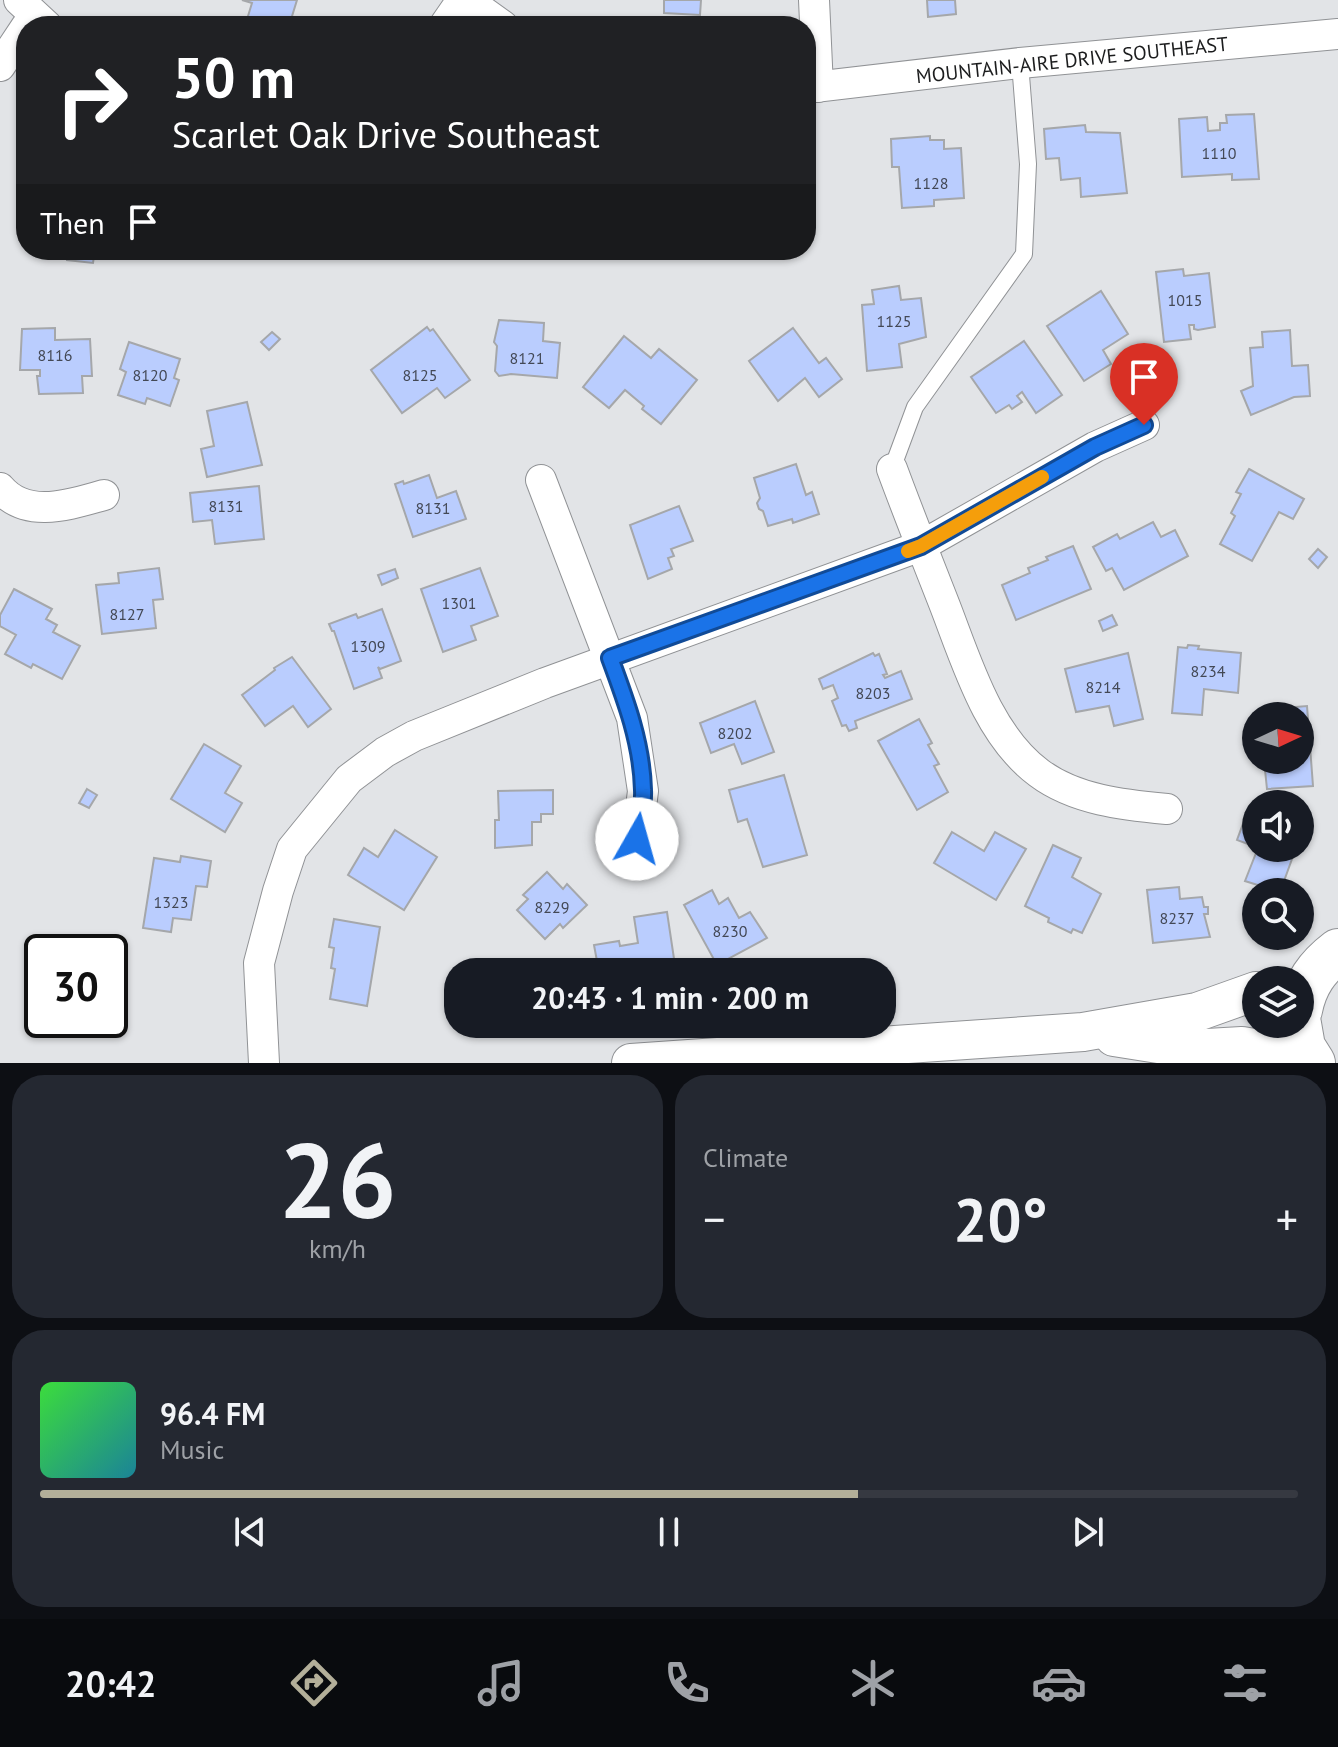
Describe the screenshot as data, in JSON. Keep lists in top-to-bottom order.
{
  "streets": {
    "street": ["MOUNTAIN-AIRE DRIVE SOUTHEAST"]
  },
  "house_numbers": [
    "1110",
    "1128",
    "1015",
    "1125",
    "8116",
    "8121",
    "8120",
    "8125",
    "8131",
    "8131",
    "1301",
    "8127",
    "1309",
    "8234",
    "8214",
    "8203",
    "8202",
    "1323",
    "8229",
    "8237",
    "8230"
  ],
  "north": "right",
  "page": {
    "turn": ["50 m", "Scarlet Oak Drive Southeast"],
    "then": "Then",
    "limit": "30",
    "trip": "20:43 · 1 min · 200 m",
    "tile": [
      ["26", "km/h"],
      "Climate"
    ],
    "heat": ["−", "20°", "+"],
    "song": ["96.4 FM", "Music"],
    "tabs": "20:42"
  }
}
